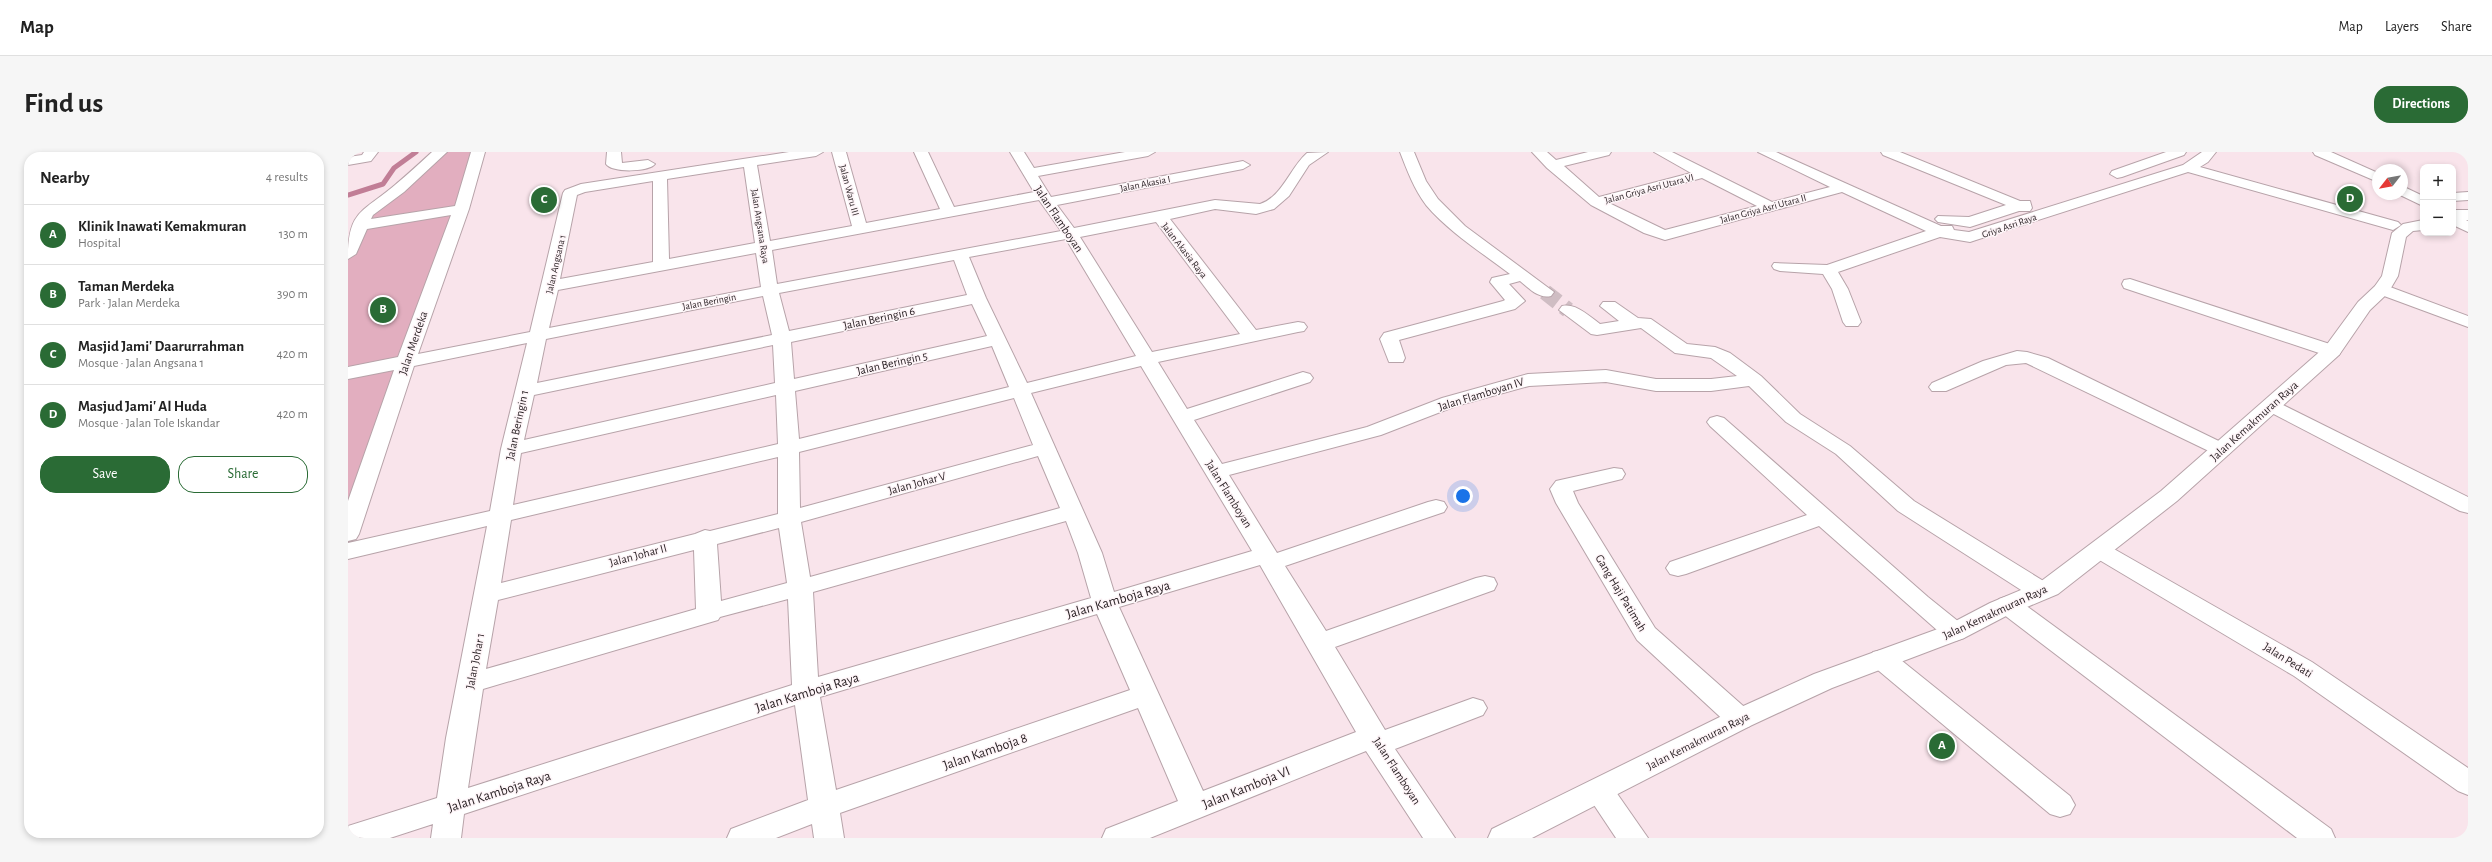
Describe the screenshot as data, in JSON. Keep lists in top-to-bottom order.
{
  "streets": {
    "street": [
      "Jalan Akasia I",
      "Jalan Griya Asri Utara VI",
      "Jalan Waru III",
      "Jalan Griya Asri Utara II",
      "Jalan Flamboyan",
      "Griya Asri Raya",
      "Jalan Angsana Raya",
      "Jalan Akasia Raya",
      "Jalan Angsana 1",
      "Jalan Beringin",
      "Jalan Beringin 6",
      "Jalan Merdeka",
      "Jalan Beringin 5",
      "Jalan Flamboyan IV",
      "Jalan Kemakmuran Raya",
      "Jalan Beringin 1",
      "Jalan Johar V",
      "Jalan Johar II",
      "Gang Haji Patimah",
      "Jalan Kamboja Raya",
      "Jalan Pedati",
      "Jalan Johar 1",
      "Jalan Kamboja 8",
      "Jalan Kamboja VI"
    ]
  },
  "crossings": [
    ["Jalan Akasia I", "Jalan Waru III"],
    ["Jalan Akasia I", "Jalan Flamboyan"],
    ["Jalan Akasia I", "Jalan Angsana Raya"],
    ["Jalan Akasia I", "Jalan Angsana 1"],
    ["Jalan Griya Asri Utara VI", "Jalan Griya Asri Utara II"],
    ["Jalan Griya Asri Utara II", "Griya Asri Raya"],
    ["Jalan Flamboyan", "Jalan Akasia Raya"],
    ["Jalan Flamboyan", "Jalan Beringin"],
    ["Jalan Flamboyan", "Jalan Flamboyan IV"],
    ["Jalan Flamboyan", "Jalan Kamboja Raya"],
    ["Jalan Flamboyan", "Jalan Kamboja VI"],
    ["Jalan Angsana Raya", "Jalan Beringin"],
    ["Jalan Angsana Raya", "Jalan Beringin 6"],
    ["Jalan Angsana Raya", "Jalan Beringin 5"],
    ["Jalan Angsana Raya", "Jalan Johar V"],
    ["Jalan Angsana Raya", "Jalan Johar II"],
    ["Jalan Angsana Raya", "Jalan Kamboja Raya"],
    ["Jalan Angsana Raya", "Jalan Kamboja 8"],
    ["Jalan Akasia Raya", "Jalan Beringin"],
    ["Jalan Angsana 1", "Jalan Beringin"],
    ["Jalan Angsana 1", "Jalan Beringin 1"],
    ["Jalan Beringin", "Jalan Merdeka"],
    ["Jalan Beringin", "Jalan Beringin 1"],
    ["Jalan Beringin 6", "Jalan Beringin 1"],
    ["Jalan Beringin 5", "Jalan Beringin 1"],
    ["Jalan Kemakmuran Raya", "Gang Haji Patimah"],
    ["Jalan Kemakmuran Raya", "Jalan Pedati"],
    ["Jalan Beringin 1", "Jalan Johar 1"],
    ["Jalan Johar V", "Jalan Johar II"],
    ["Jalan Johar II", "Jalan Johar 1"],
    ["Jalan Kamboja Raya", "Jalan Johar 1"]
  ],
  "north": "bottom left",
  "page": {
    "header": "Map",
    "nav": ["Map", "Layers", "Share"],
    "buttons": [
      "Directions",
      ["Save", "Share"]
    ],
    "title": "Find us",
    "heading": ["Nearby", "4 results"],
    "map_buttons": ["+", "−"],
    "pins": [
      "D",
      "C",
      "B",
      "A"
    ],
    "list": [
      {
        "mark": "A",
        "name": "Klinik Inawati Kemakmuran",
        "note": "Hospital",
        "value": "130 m"
      },
      {
        "mark": "B",
        "name": "Taman Merdeka",
        "note": "Park · Jalan Merdeka",
        "value": "390 m"
      },
      {
        "mark": "C",
        "name": "Masjid Jami' Daarurrahman",
        "note": "Mosque · Jalan Angsana 1",
        "value": "420 m"
      },
      {
        "mark": "D",
        "name": "Masjud Jami' Al Huda",
        "note": "Mosque · Jalan Tole Iskandar",
        "value": "420 m"
      }
    ]
  }
}
